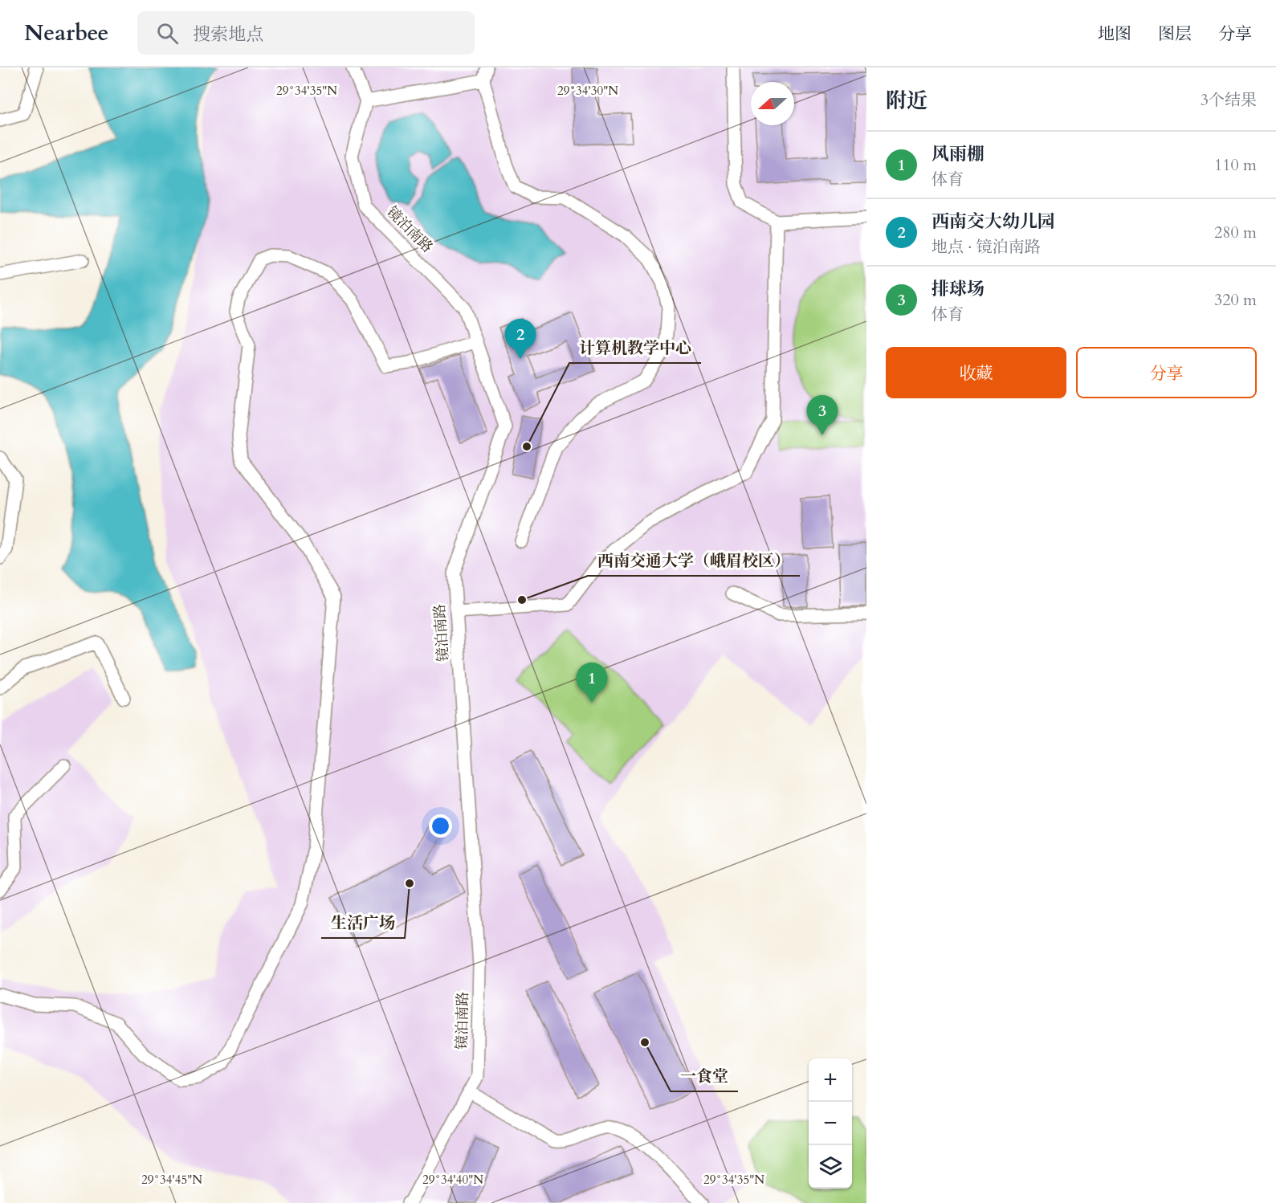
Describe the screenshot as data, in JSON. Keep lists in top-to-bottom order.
{
  "streets": {
    "street": ["镜泊南路"]
  },
  "places": [
    "计算机教学中心",
    "西南交通大学（峨眉校区）",
    "生活广场",
    "一食堂"
  ],
  "north": "left",
  "page": {
    "header": "Nearbee",
    "search": "搜索地点",
    "nav": ["地图", "图层", "分享"],
    "heading": ["附近", "3个结果"],
    "list": [
      {
        "mark": "1",
        "name": "风雨棚",
        "note": "体育",
        "value": "110 m"
      },
      {
        "mark": "2",
        "name": "西南交大幼儿园",
        "note": "地点 · 镜泊南路",
        "value": "280 m"
      },
      {
        "mark": "3",
        "name": "排球场",
        "note": "体育",
        "value": "320 m"
      }
    ],
    "pins": ["2", "3", "1"],
    "buttons": ["收藏", "分享"],
    "map_buttons": ["+", "−"]
  },
  "coordinates": [
    "29°34'35\"N",
    "29°34'30\"N",
    "29°34'45\"N",
    "29°34'40\"N"
  ]
}
